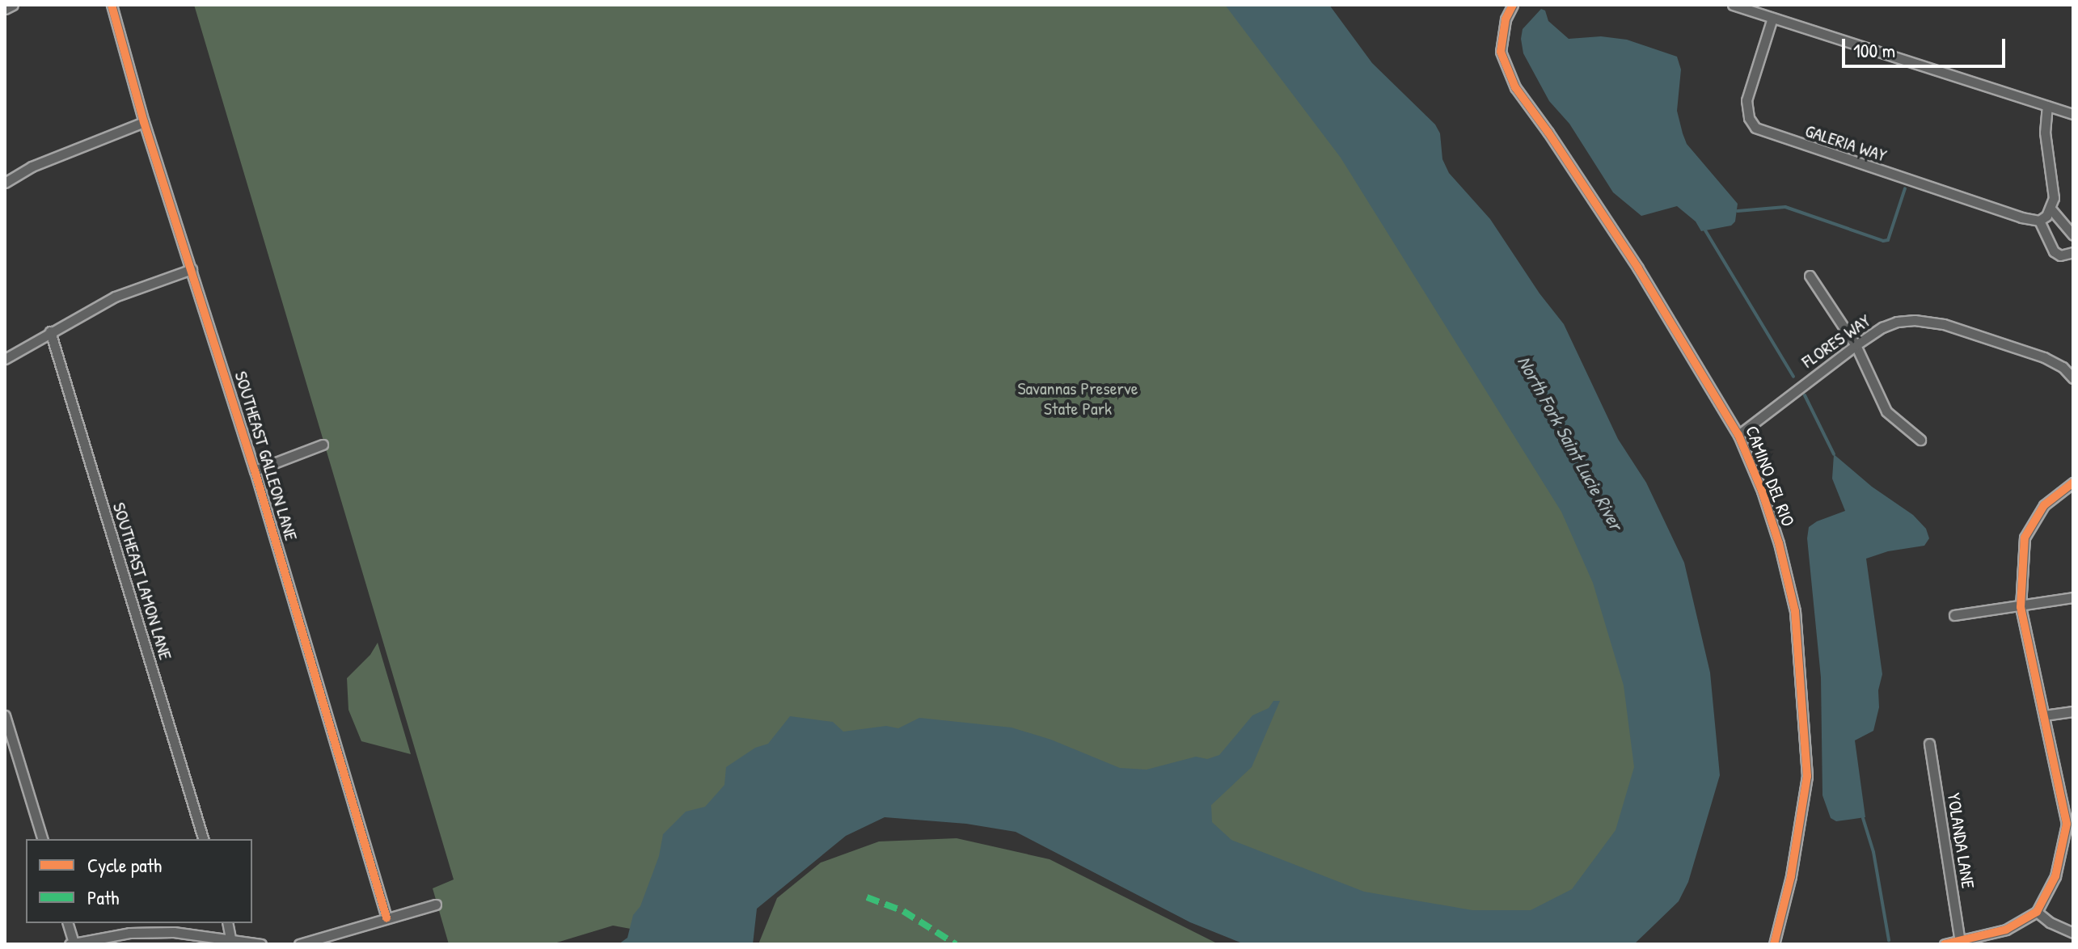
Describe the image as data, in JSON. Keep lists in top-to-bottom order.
{
  "streets": {
    "street": [
      "GALERIA WAY",
      "FLORES WAY",
      "SOUTHEAST GALLEON LANE",
      "CAMINO DEL RIO",
      "SOUTHEAST LAMON LANE",
      "YOLANDA LANE"
    ]
  },
  "crossings": [
    ["FLORES WAY", "CAMINO DEL RIO"]
  ],
  "water": ["North Fork Saint Lucie River"],
  "parks": ["Savannas Preserve State Park"],
  "legend": ["Cycle path", "Path"],
  "scale_bar": "100 m"
}
